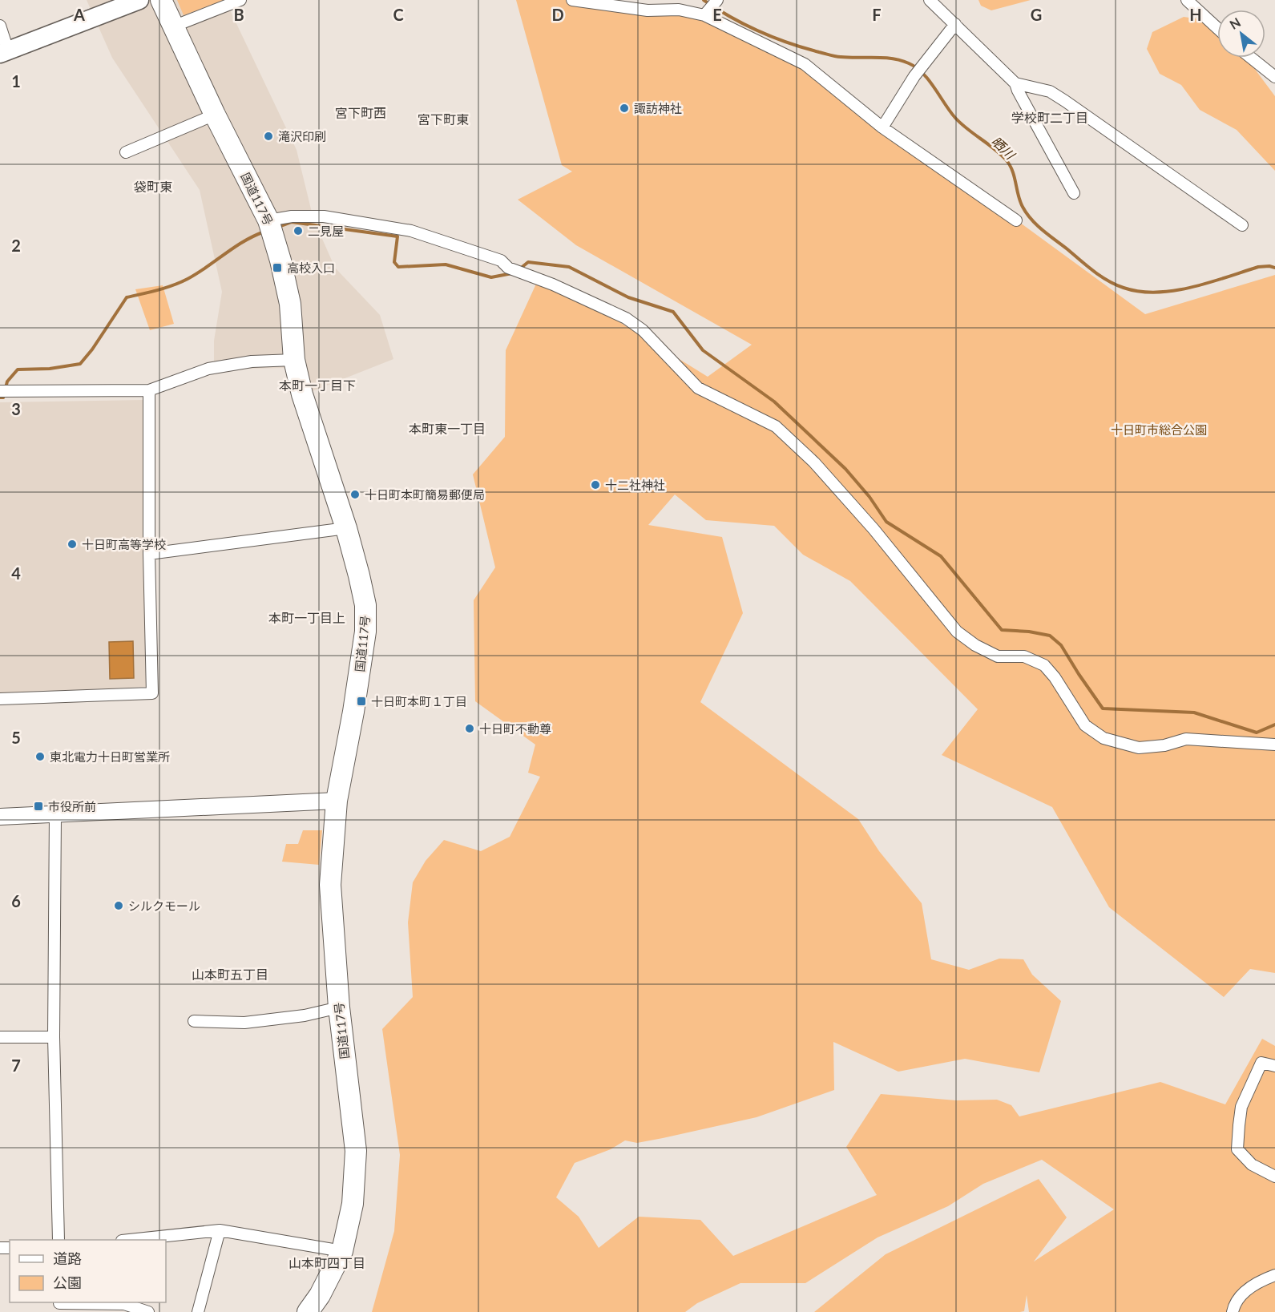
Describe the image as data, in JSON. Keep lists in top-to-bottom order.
{
  "streets": {
    "highway": ["国道117号"]
  },
  "districts": [
    "宮下町西",
    "学校町二丁目",
    "宮下町東",
    "袋町東",
    "本町一丁目下",
    "本町東一丁目",
    "本町一丁目上",
    "山本町五丁目",
    "山本町四丁目"
  ],
  "water": ["晒川"],
  "parks": ["十日町市総合公園"],
  "places": {
    "other": [
      "諏訪神社",
      "滝沢印刷",
      "二見屋",
      "十二社神社",
      "十日町本町簡易郵便局",
      "十日町高等学校",
      "十日町不動尊",
      "東北電力十日町営業所",
      "シルクモール"
    ],
    "transit": ["高校入口", "十日町本町１丁目", "市役所前"]
  },
  "legend": ["道路", "公園"],
  "north": "top left",
  "grid": {
    "columns": [
      "A",
      "B",
      "C",
      "D",
      "E",
      "F",
      "G",
      "H"
    ],
    "rows": [
      "1",
      "2",
      "3",
      "4",
      "5",
      "6",
      "7"
    ]
  }
}
